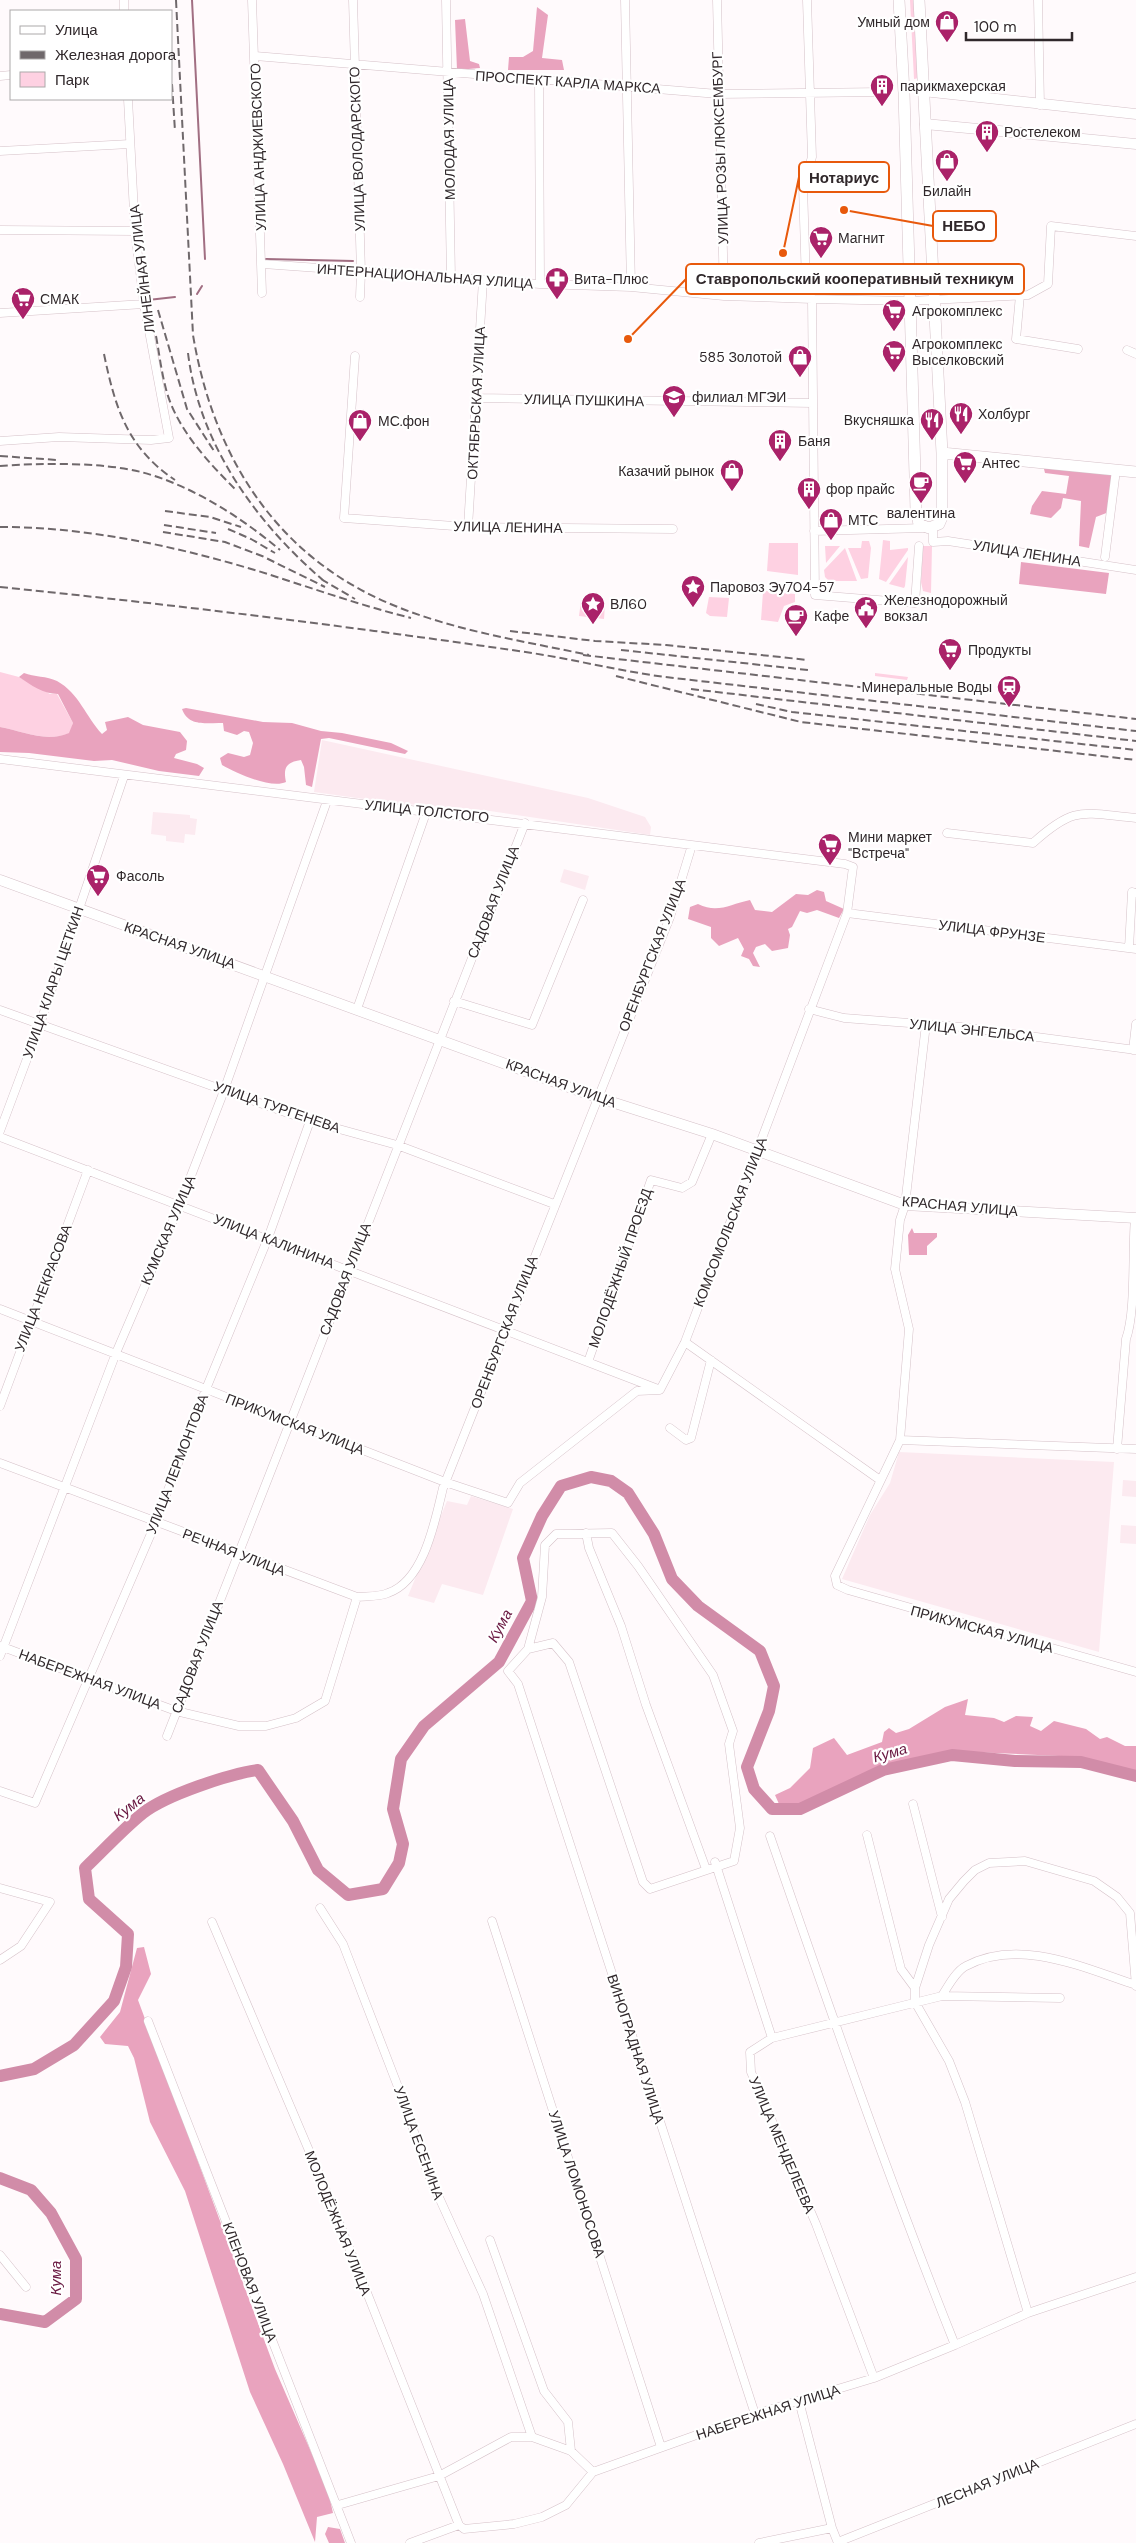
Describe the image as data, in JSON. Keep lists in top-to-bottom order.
{
  "streets": {
    "street": [
      "ПРОСПЕКТ КАРЛА МАРКСА",
      "МОЛОДАЯ УЛИЦА",
      "УЛИЦА АНДЖИЕВСКОГО",
      "УЛИЦА РОЗЫ ЛЮКСЕМБУРГ",
      "УЛИЦА ВОЛОДАРСКОГО",
      "ЛИНЕЙНАЯ УЛИЦА",
      "ИНТЕРНАЦИОНАЛЬНАЯ УЛИЦА",
      "УЛИЦА ПУШКИНА",
      "ОКТЯБРЬСКАЯ УЛИЦА",
      "УЛИЦА ЛЕНИНА",
      "УЛИЦА ТОЛСТОГО",
      "САДОВАЯ УЛИЦА",
      "УЛИЦА ФРУНЗЕ",
      "КРАСНАЯ УЛИЦА",
      "ОРЕНБУРГСКАЯ УЛИЦА",
      "УЛИЦА КЛАРЫ ЦЕТКИН",
      "УЛИЦА ЭНГЕЛЬСА",
      "УЛИЦА ТУРГЕНЕВА",
      "КОМСОМОЛЬСКАЯ УЛИЦА",
      "КУМСКАЯ УЛИЦА",
      "УЛИЦА КАЛИНИНА",
      "МОЛОДЁЖНЫЙ ПРОЕЗД",
      "УЛИЦА НЕКРАСОВА",
      "ПРИКУМСКАЯ УЛИЦА",
      "УЛИЦА ЛЕРМОНТОВА",
      "РЕЧНАЯ УЛИЦА",
      "НАБЕРЕЖНАЯ УЛИЦА",
      "ВИНОГРАДНАЯ УЛИЦА",
      "УЛИЦА ЕСЕНИНА",
      "УЛИЦА МЕНДЕЛЕЕВА",
      "УЛИЦА ЛОМОНОСОВА",
      "МОЛОДЁЖНАЯ УЛИЦА",
      "КЛЕНОВАЯ УЛИЦА",
      "ЛЕСНАЯ УЛИЦА"
    ]
  },
  "crossings": [
    ["ПРОСПЕКТ КАРЛА МАРКСА", "МОЛОДАЯ УЛИЦА"],
    ["ПРОСПЕКТ КАРЛА МАРКСА", "УЛИЦА АНДЖИЕВСКОГО"],
    ["ПРОСПЕКТ КАРЛА МАРКСА", "УЛИЦА РОЗЫ ЛЮКСЕМБУРГ"],
    ["ПРОСПЕКТ КАРЛА МАРКСА", "УЛИЦА ВОЛОДАРСКОГО"],
    ["МОЛОДАЯ УЛИЦА", "ИНТЕРНАЦИОНАЛЬНАЯ УЛИЦА"],
    ["УЛИЦА АНДЖИЕВСКОГО", "ИНТЕРНАЦИОНАЛЬНАЯ УЛИЦА"],
    ["УЛИЦА РОЗЫ ЛЮКСЕМБУРГ", "ИНТЕРНАЦИОНАЛЬНАЯ УЛИЦА"],
    ["УЛИЦА ВОЛОДАРСКОГО", "ИНТЕРНАЦИОНАЛЬНАЯ УЛИЦА"],
    ["ИНТЕРНАЦИОНАЛЬНАЯ УЛИЦА", "ОКТЯБРЬСКАЯ УЛИЦА"],
    ["УЛИЦА ПУШКИНА", "ОКТЯБРЬСКАЯ УЛИЦА"],
    ["ОКТЯБРЬСКАЯ УЛИЦА", "УЛИЦА ЛЕНИНА"],
    ["УЛИЦА ТОЛСТОГО", "САДОВАЯ УЛИЦА"],
    ["УЛИЦА ТОЛСТОГО", "ОРЕНБУРГСКАЯ УЛИЦА"],
    ["УЛИЦА ТОЛСТОГО", "УЛИЦА КЛАРЫ ЦЕТКИН"],
    ["УЛИЦА ТОЛСТОГО", "КОМСОМОЛЬСКАЯ УЛИЦА"],
    ["УЛИЦА ТОЛСТОГО", "КУМСКАЯ УЛИЦА"],
    ["САДОВАЯ УЛИЦА", "КРАСНАЯ УЛИЦА"],
    ["САДОВАЯ УЛИЦА", "УЛИЦА ТУРГЕНЕВА"],
    ["САДОВАЯ УЛИЦА", "УЛИЦА КАЛИНИНА"],
    ["САДОВАЯ УЛИЦА", "ПРИКУМСКАЯ УЛИЦА"],
    ["САДОВАЯ УЛИЦА", "РЕЧНАЯ УЛИЦА"],
    ["САДОВАЯ УЛИЦА", "НАБЕРЕЖНАЯ УЛИЦА"],
    ["УЛИЦА ФРУНЗЕ", "КОМСОМОЛЬСКАЯ УЛИЦА"],
    ["КРАСНАЯ УЛИЦА", "ОРЕНБУРГСКАЯ УЛИЦА"],
    ["КРАСНАЯ УЛИЦА", "УЛИЦА КЛАРЫ ЦЕТКИН"],
    ["КРАСНАЯ УЛИЦА", "КОМСОМОЛЬСКАЯ УЛИЦА"],
    ["КРАСНАЯ УЛИЦА", "КУМСКАЯ УЛИЦА"],
    ["КРАСНАЯ УЛИЦА", "МОЛОДЁЖНЫЙ ПРОЕЗД"],
    ["ОРЕНБУРГСКАЯ УЛИЦА", "УЛИЦА ТУРГЕНЕВА"],
    ["ОРЕНБУРГСКАЯ УЛИЦА", "УЛИЦА КАЛИНИНА"],
    ["ОРЕНБУРГСКАЯ УЛИЦА", "ПРИКУМСКАЯ УЛИЦА"],
    ["ОРЕНБУРГСКАЯ УЛИЦА", "РЕЧНАЯ УЛИЦА"],
    ["ОРЕНБУРГСКАЯ УЛИЦА", "НАБЕРЕЖНАЯ УЛИЦА"],
    ["УЛИЦА КЛАРЫ ЦЕТКИН", "УЛИЦА ТУРГЕНЕВА"],
    ["УЛИЦА ЭНГЕЛЬСА", "КОМСОМОЛЬСКАЯ УЛИЦА"],
    ["УЛИЦА ТУРГЕНЕВА", "КУМСКАЯ УЛИЦА"],
    ["УЛИЦА ТУРГЕНЕВА", "УЛИЦА ЛЕРМОНТОВА"],
    ["КОМСОМОЛЬСКАЯ УЛИЦА", "УЛИЦА КАЛИНИНА"],
    ["КОМСОМОЛЬСКАЯ УЛИЦА", "ПРИКУМСКАЯ УЛИЦА"],
    ["КУМСКАЯ УЛИЦА", "УЛИЦА КАЛИНИНА"],
    ["КУМСКАЯ УЛИЦА", "ПРИКУМСКАЯ УЛИЦА"],
    ["КУМСКАЯ УЛИЦА", "РЕЧНАЯ УЛИЦА"],
    ["КУМСКАЯ УЛИЦА", "НАБЕРЕЖНАЯ УЛИЦА"],
    ["УЛИЦА КАЛИНИНА", "МОЛОДЁЖНЫЙ ПРОЕЗД"],
    ["УЛИЦА КАЛИНИНА", "УЛИЦА НЕКРАСОВА"],
    ["УЛИЦА КАЛИНИНА", "ПРИКУМСКАЯ УЛИЦА"],
    ["УЛИЦА КАЛИНИНА", "УЛИЦА ЛЕРМОНТОВА"],
    ["УЛИЦА НЕКРАСОВА", "ПРИКУМСКАЯ УЛИЦА"],
    ["ПРИКУМСКАЯ УЛИЦА", "УЛИЦА ЛЕРМОНТОВА"],
    ["УЛИЦА ЛЕРМОНТОВА", "РЕЧНАЯ УЛИЦА"],
    ["УЛИЦА ЛЕРМОНТОВА", "НАБЕРЕЖНАЯ УЛИЦА"],
    ["РЕЧНАЯ УЛИЦА", "НАБЕРЕЖНАЯ УЛИЦА"],
    ["НАБЕРЕЖНАЯ УЛИЦА", "ВИНОГРАДНАЯ УЛИЦА"],
    ["НАБЕРЕЖНАЯ УЛИЦА", "УЛИЦА МЕНДЕЛЕЕВА"],
    ["НАБЕРЕЖНАЯ УЛИЦА", "УЛИЦА ЛОМОНОСОВА"]
  ],
  "water": ["Кума"],
  "places": {
    "shop": [
      "Умный дом",
      "Билайн",
      "585 Золотой",
      "МС.фон",
      "Казачий рынок",
      "МТС"
    ],
    "building": [
      "парикмахерская",
      "Ростелеком",
      "Баня",
      "фор прайс"
    ],
    "other": ["НЕБО", "Нотариус", "Ставропольский кооперативный техникум"],
    "supermarket": [
      "Магнит",
      "СМАК",
      "Агрокомплекс",
      "Агрокомплекс Выселковский",
      "Антес",
      "Продукты",
      "Мини маркет \"Встреча\"",
      "Фасоль"
    ],
    "pharmacy": ["Вита-Плюс"],
    "school or university": ["филиал МГЭИ"],
    "restaurant": ["Холбург", "Вкусняшка"],
    "cafe": ["валентина", "Кафе"],
    "place": ["Паровоз Эу704-57", "ВЛ60"],
    "public building": ["Железнодорожный вокзал"],
    "station": ["Минеральные Воды"]
  },
  "legend": ["Улица", "Железная дорога", "Парк"],
  "scale_bar": "100 m"
}
